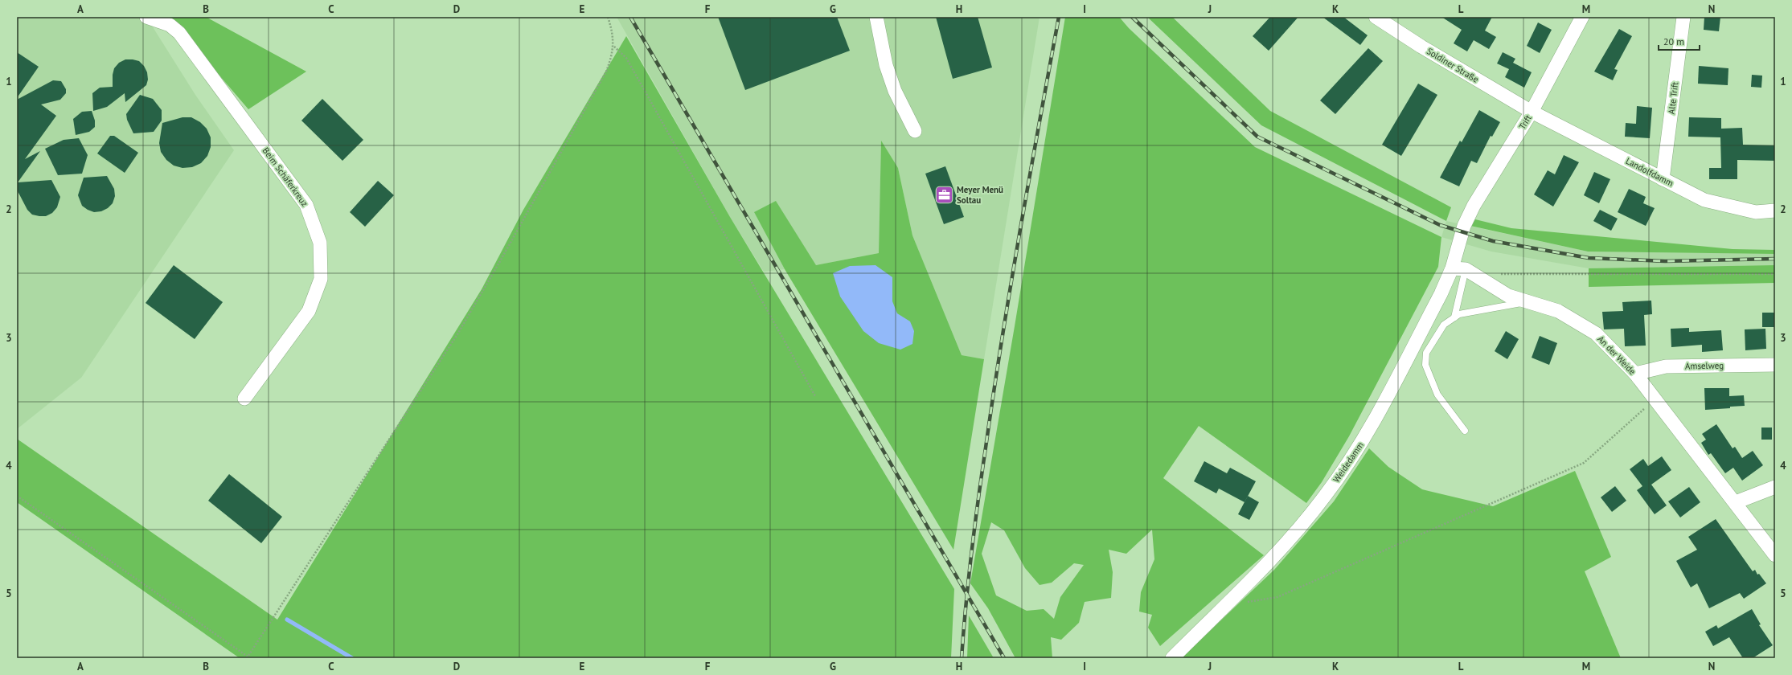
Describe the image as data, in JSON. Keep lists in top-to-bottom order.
{
  "streets": {
    "street": [
      "Soldiner Straße",
      "Alte Trift",
      "Trift",
      "Landolfdamm",
      "Beim Schäferkreuz",
      "An der Weide",
      "Amselweg",
      "Weidedamm"
    ]
  },
  "crossings": [
    ["Soldiner Straße", "Trift"],
    ["Soldiner Straße", "Landolfdamm"],
    ["Alte Trift", "Landolfdamm"],
    ["Trift", "Landolfdamm"],
    ["Trift", "Weidedamm"],
    ["An der Weide", "Amselweg"],
    ["An der Weide", "Weidedamm"]
  ],
  "places": {
    "office": ["Meyer Menü Soltau"]
  },
  "scale_bar": "20 m",
  "grid": {
    "columns": [
      "A",
      "B",
      "C",
      "D",
      "E",
      "F",
      "G",
      "H",
      "I",
      "J",
      "K",
      "L",
      "M",
      "N"
    ],
    "rows": [
      "1",
      "2",
      "3",
      "4",
      "5"
    ]
  }
}
